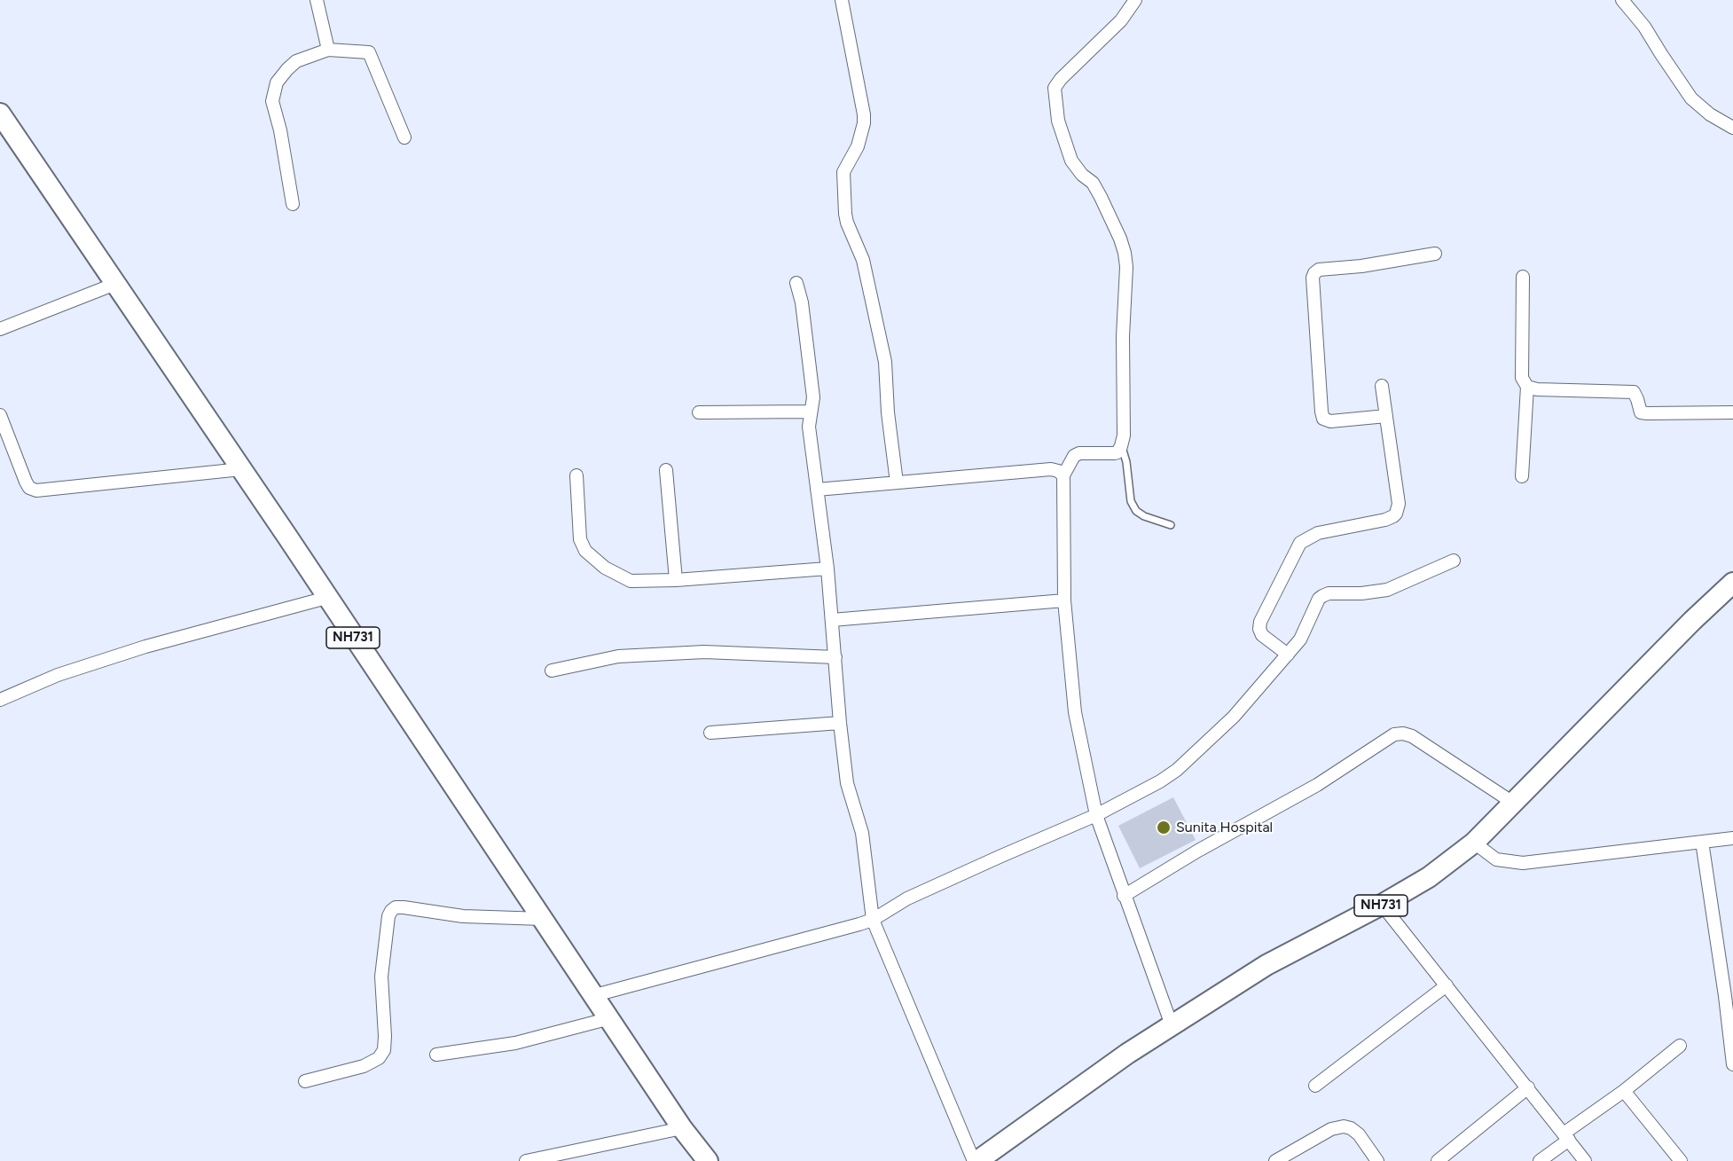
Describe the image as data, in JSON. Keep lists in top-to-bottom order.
{
  "streets": {
    "highway": ["NH731"]
  },
  "places": ["Sunita Hospital"]
}
